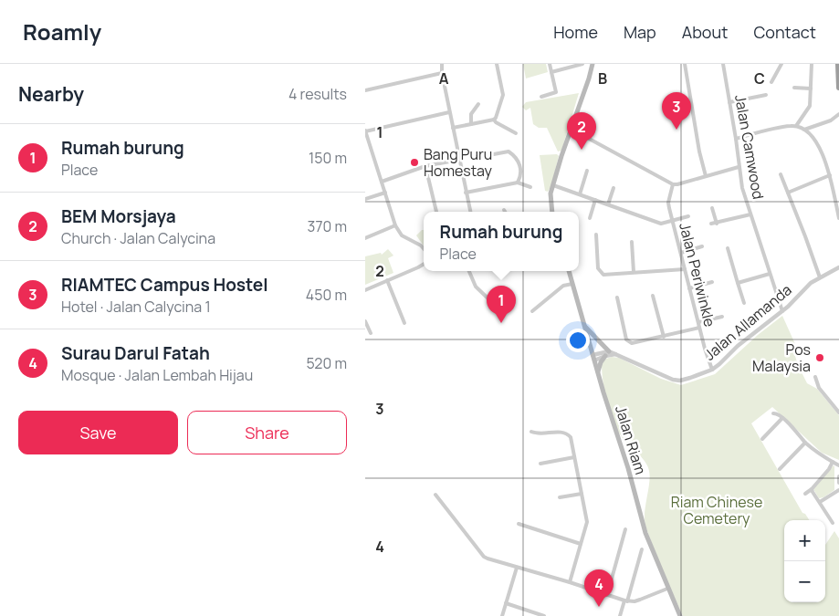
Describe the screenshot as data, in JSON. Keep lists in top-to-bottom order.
{
  "streets": {
    "main road": ["Jalan Riam"],
    "street": ["Jalan Camwood", "Jalan Periwinkle", "Jalan Allamanda"]
  },
  "crossings": [
    ["Jalan Camwood", "Jalan Allamanda"],
    ["Jalan Periwinkle", "Jalan Allamanda"]
  ],
  "parks": ["Riam Chinese Cemetery"],
  "places": ["Bang Puru Homestay", "Pos Malaysia"],
  "page": {
    "header": "Roamly",
    "nav": [
      "Home",
      "Map",
      "About",
      "Contact"
    ],
    "heading": ["Nearby", "4 results"],
    "pins": [
      "3",
      "2",
      "1",
      "4"
    ],
    "list": [
      {
        "mark": "1",
        "name": "Rumah burung",
        "note": "Place",
        "value": "150 m"
      },
      {
        "mark": "2",
        "name": "BEM Morsjaya",
        "note": "Church · Jalan Calycina",
        "value": "370 m"
      },
      {
        "mark": "3",
        "name": "RIAMTEC Campus Hostel",
        "note": "Hotel · Jalan Calycina 1",
        "value": "450 m"
      },
      {
        "mark": "4",
        "name": "Surau Darul Fatah",
        "note": "Mosque · Jalan Lembah Hijau",
        "value": "520 m"
      }
    ],
    "popup": ["Rumah burung", "Place"],
    "buttons": ["Save", "Share"],
    "map_buttons": ["+", "−"]
  },
  "grid": {
    "columns": ["A", "B", "C"],
    "rows": [
      "1",
      "2",
      "3",
      "4"
    ]
  }
}
